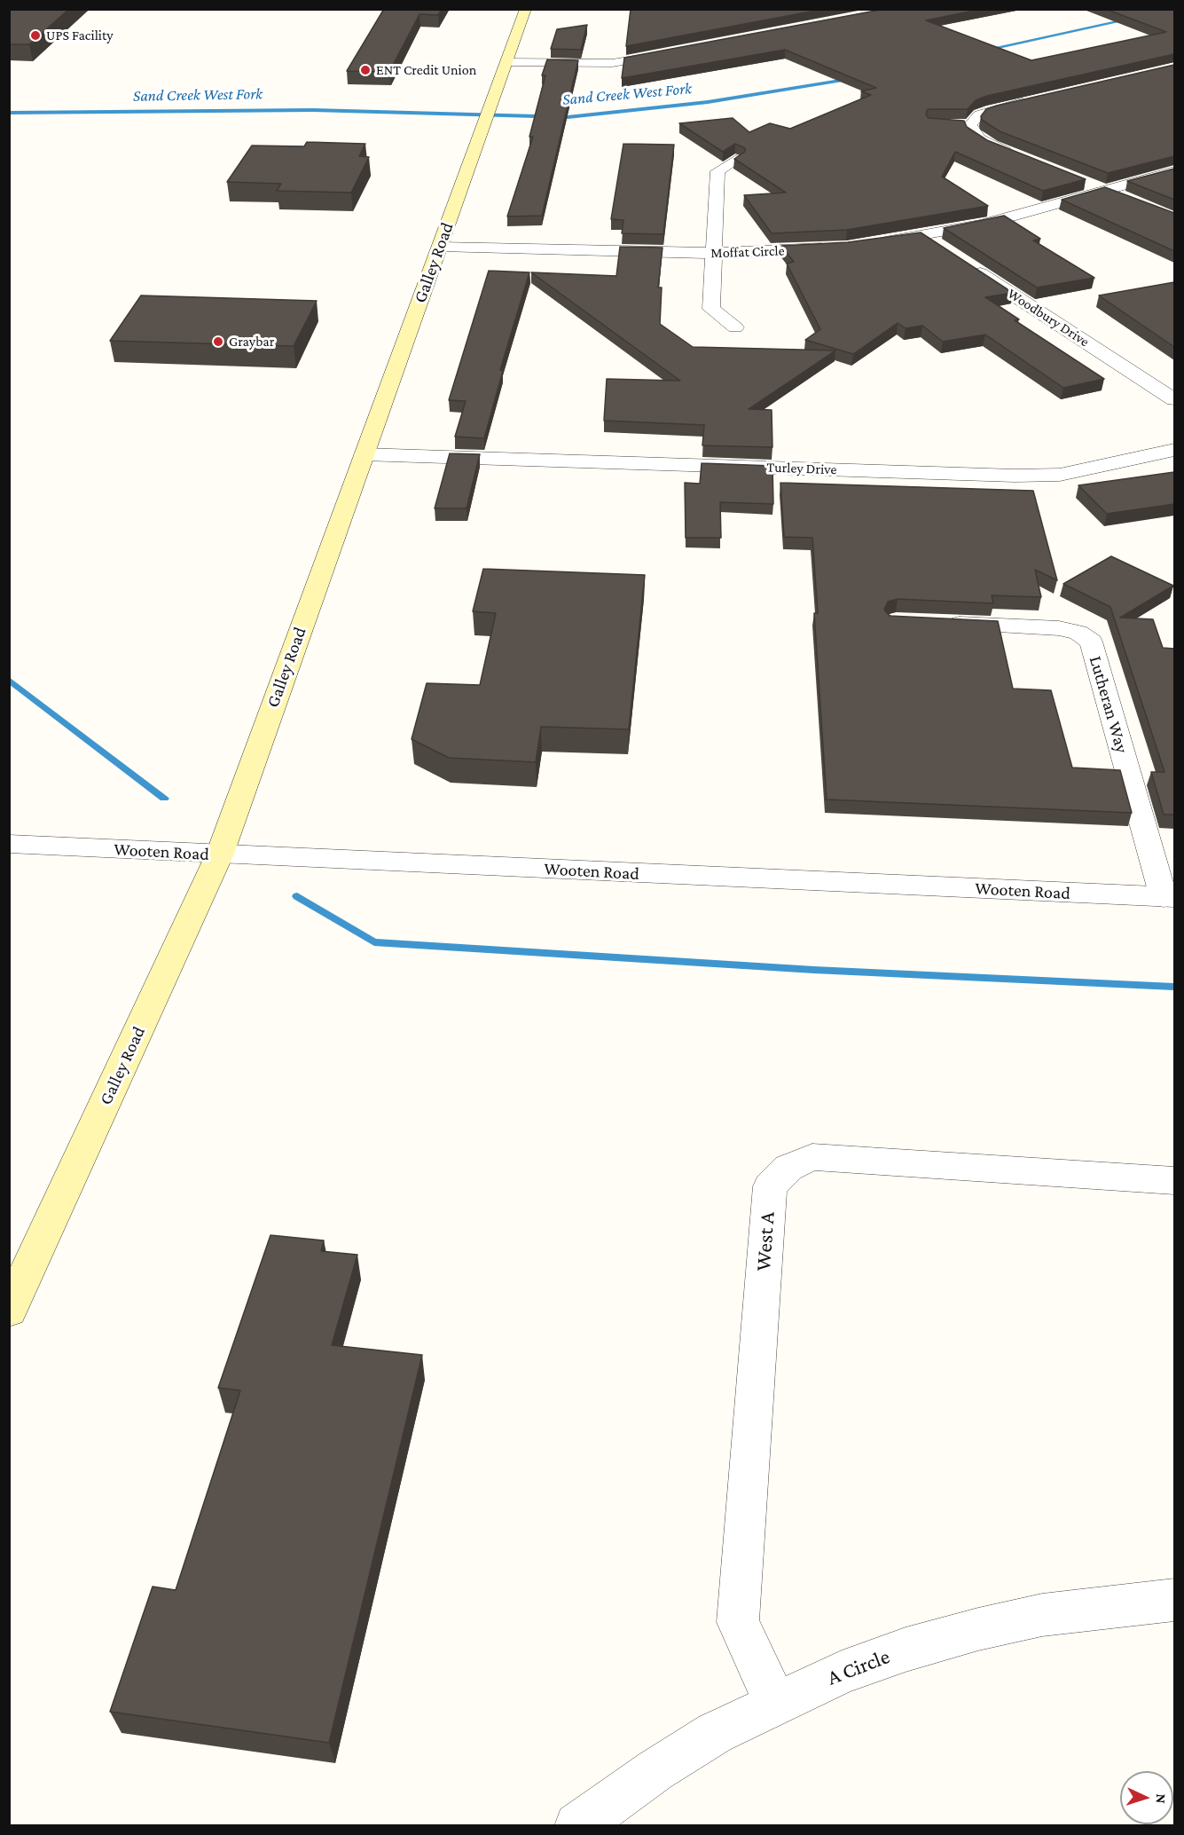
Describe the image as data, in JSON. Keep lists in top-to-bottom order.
{
  "streets": {
    "main road": ["Galley Road"],
    "street": [
      "Moffat Circle",
      "Woodbury Drive",
      "Turley Drive",
      "Lutheran Way",
      "Wooten Road",
      "West A",
      "A Circle"
    ]
  },
  "crossings": [
    ["Moffat Circle", "Galley Road"],
    ["Galley Road", "Turley Drive"],
    ["Galley Road", "Wooten Road"],
    ["Lutheran Way", "Wooten Road"],
    ["West A", "A Circle"]
  ],
  "water": ["Sand Creek West Fork"],
  "places": ["UPS Facility", "ENT Credit Union", "Graybar"],
  "north": "right"
}
